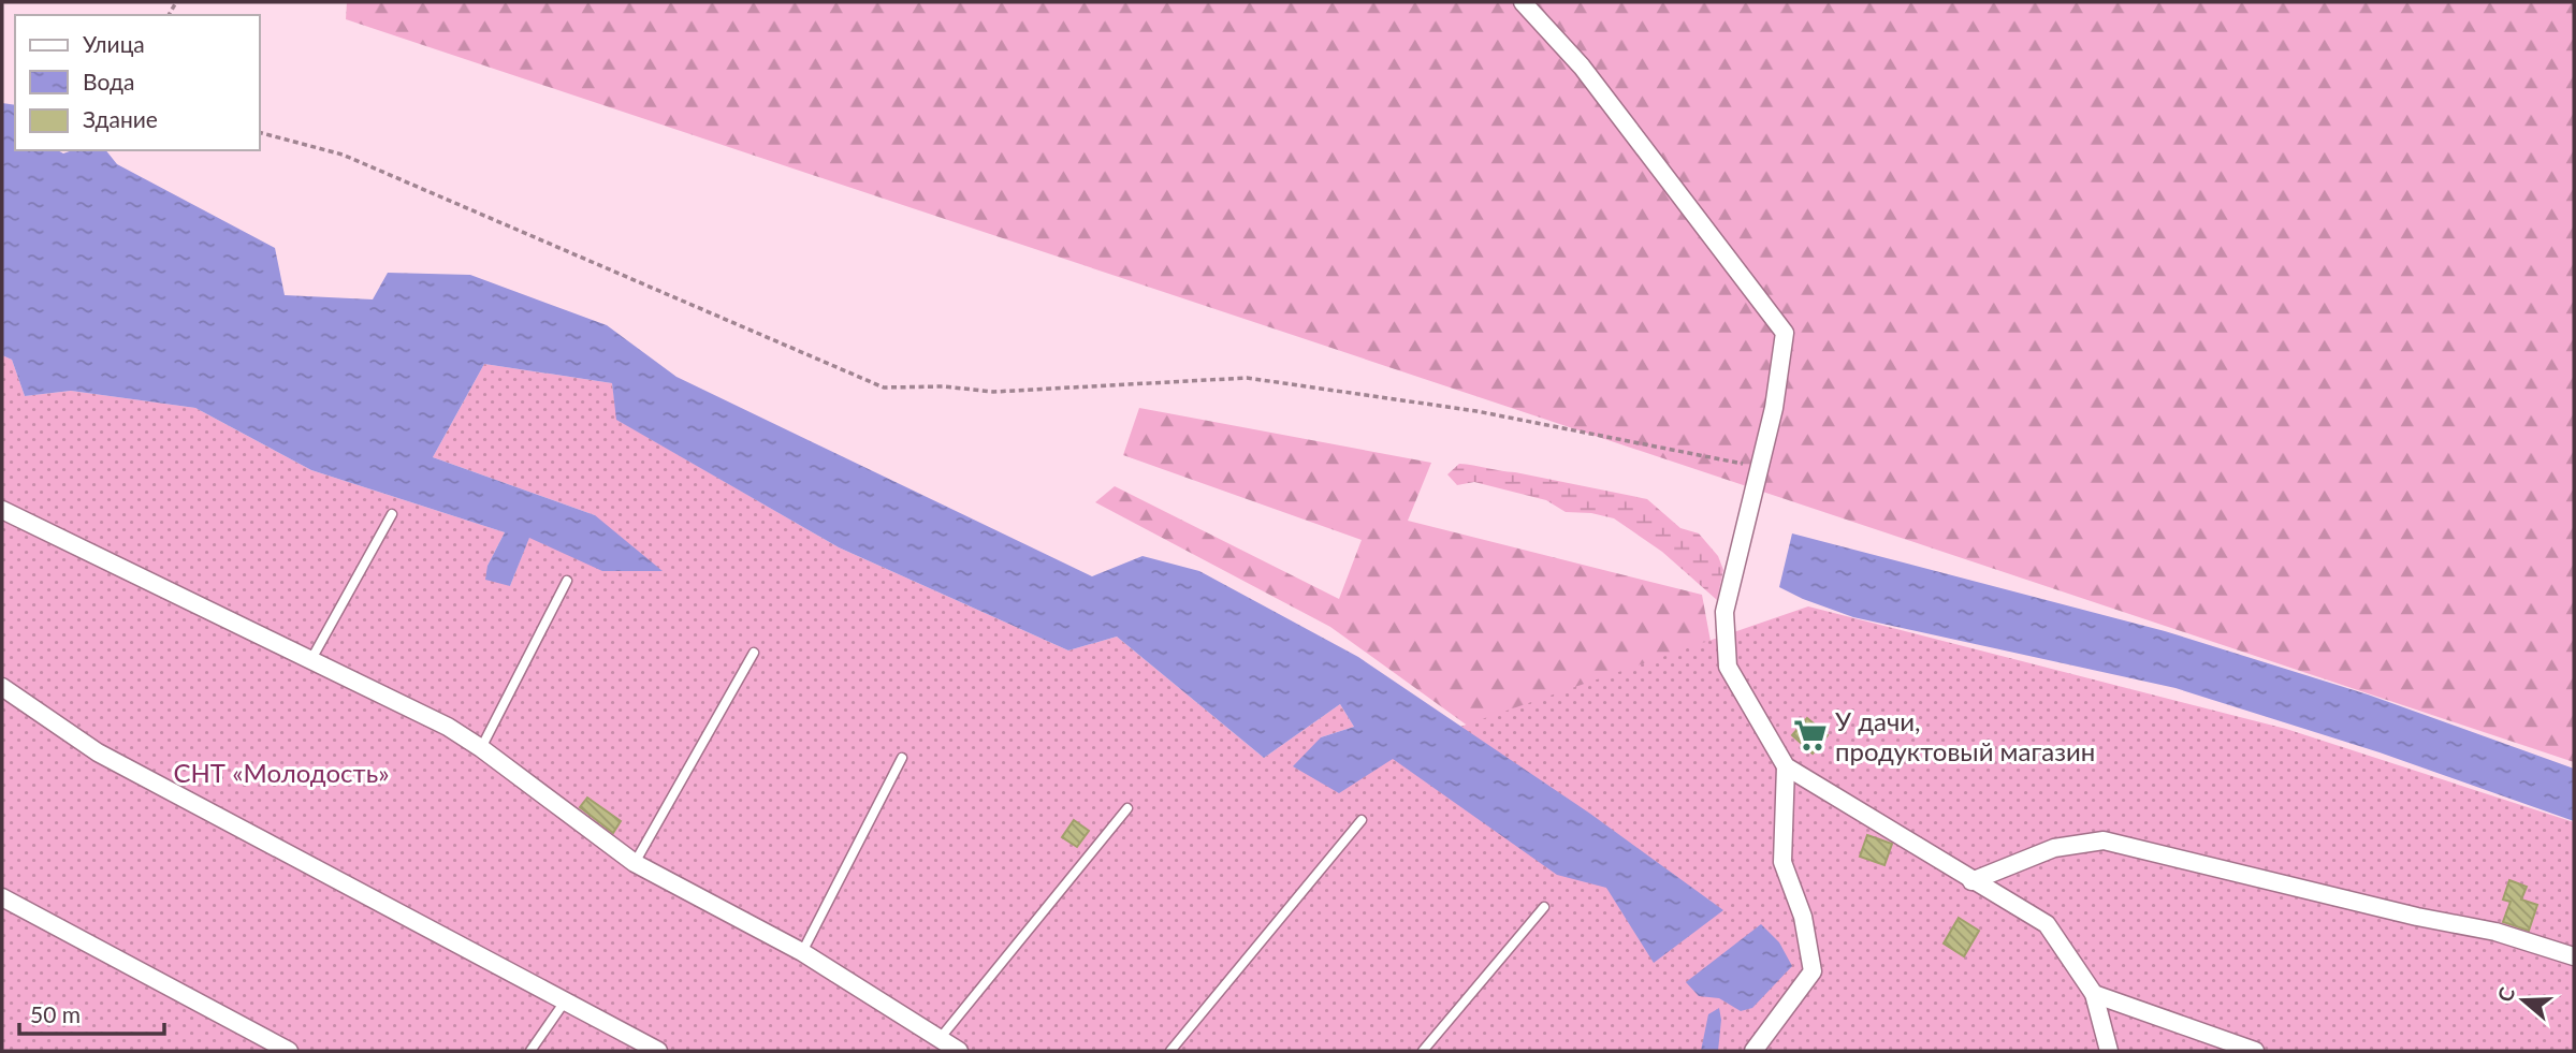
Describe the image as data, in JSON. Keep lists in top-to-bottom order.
{
  "parks": ["СНТ «Молодость»"],
  "places": {
    "supermarket": ["У дачи, продуктовый магазин"]
  },
  "legend": ["Улица", "Вода", "Здание"],
  "scale_bar": "50 m",
  "north": "left"
}
